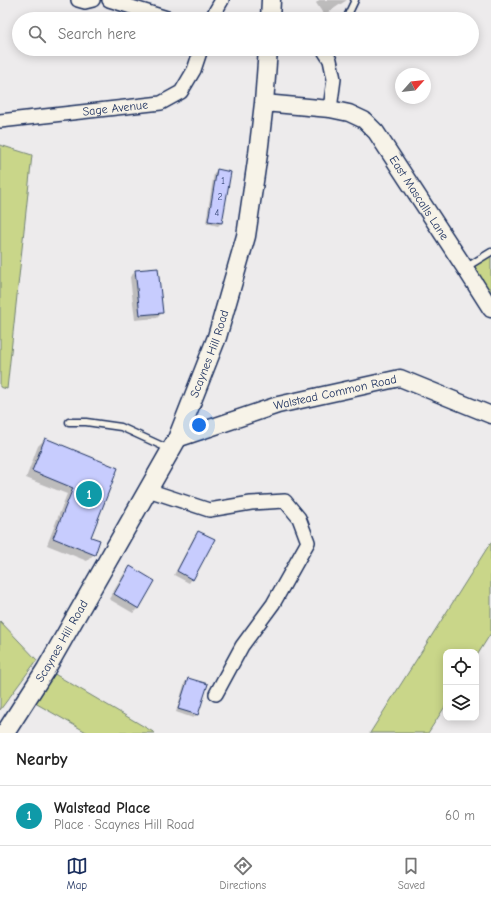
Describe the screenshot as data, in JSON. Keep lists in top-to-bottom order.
{
  "streets": {
    "main road": ["Scaynes Hill Road"],
    "street": ["Sage Avenue", "East Mascalls Lane", "Walstead Common Road"]
  },
  "crossings": [
    ["East Mascalls Lane", "Scaynes Hill Road"],
    ["Scaynes Hill Road", "Walstead Common Road"]
  ],
  "house_numbers": ["1", "2", "4"],
  "north": "top right",
  "page": {
    "search": "Search here",
    "pins": "1",
    "heading": "Nearby",
    "list": [
      {
        "mark": "1",
        "name": "Walstead Place",
        "note": "Place · Scaynes Hill Road",
        "value": "60 m"
      }
    ],
    "nav": ["Map", "Directions", "Saved"]
  }
}
